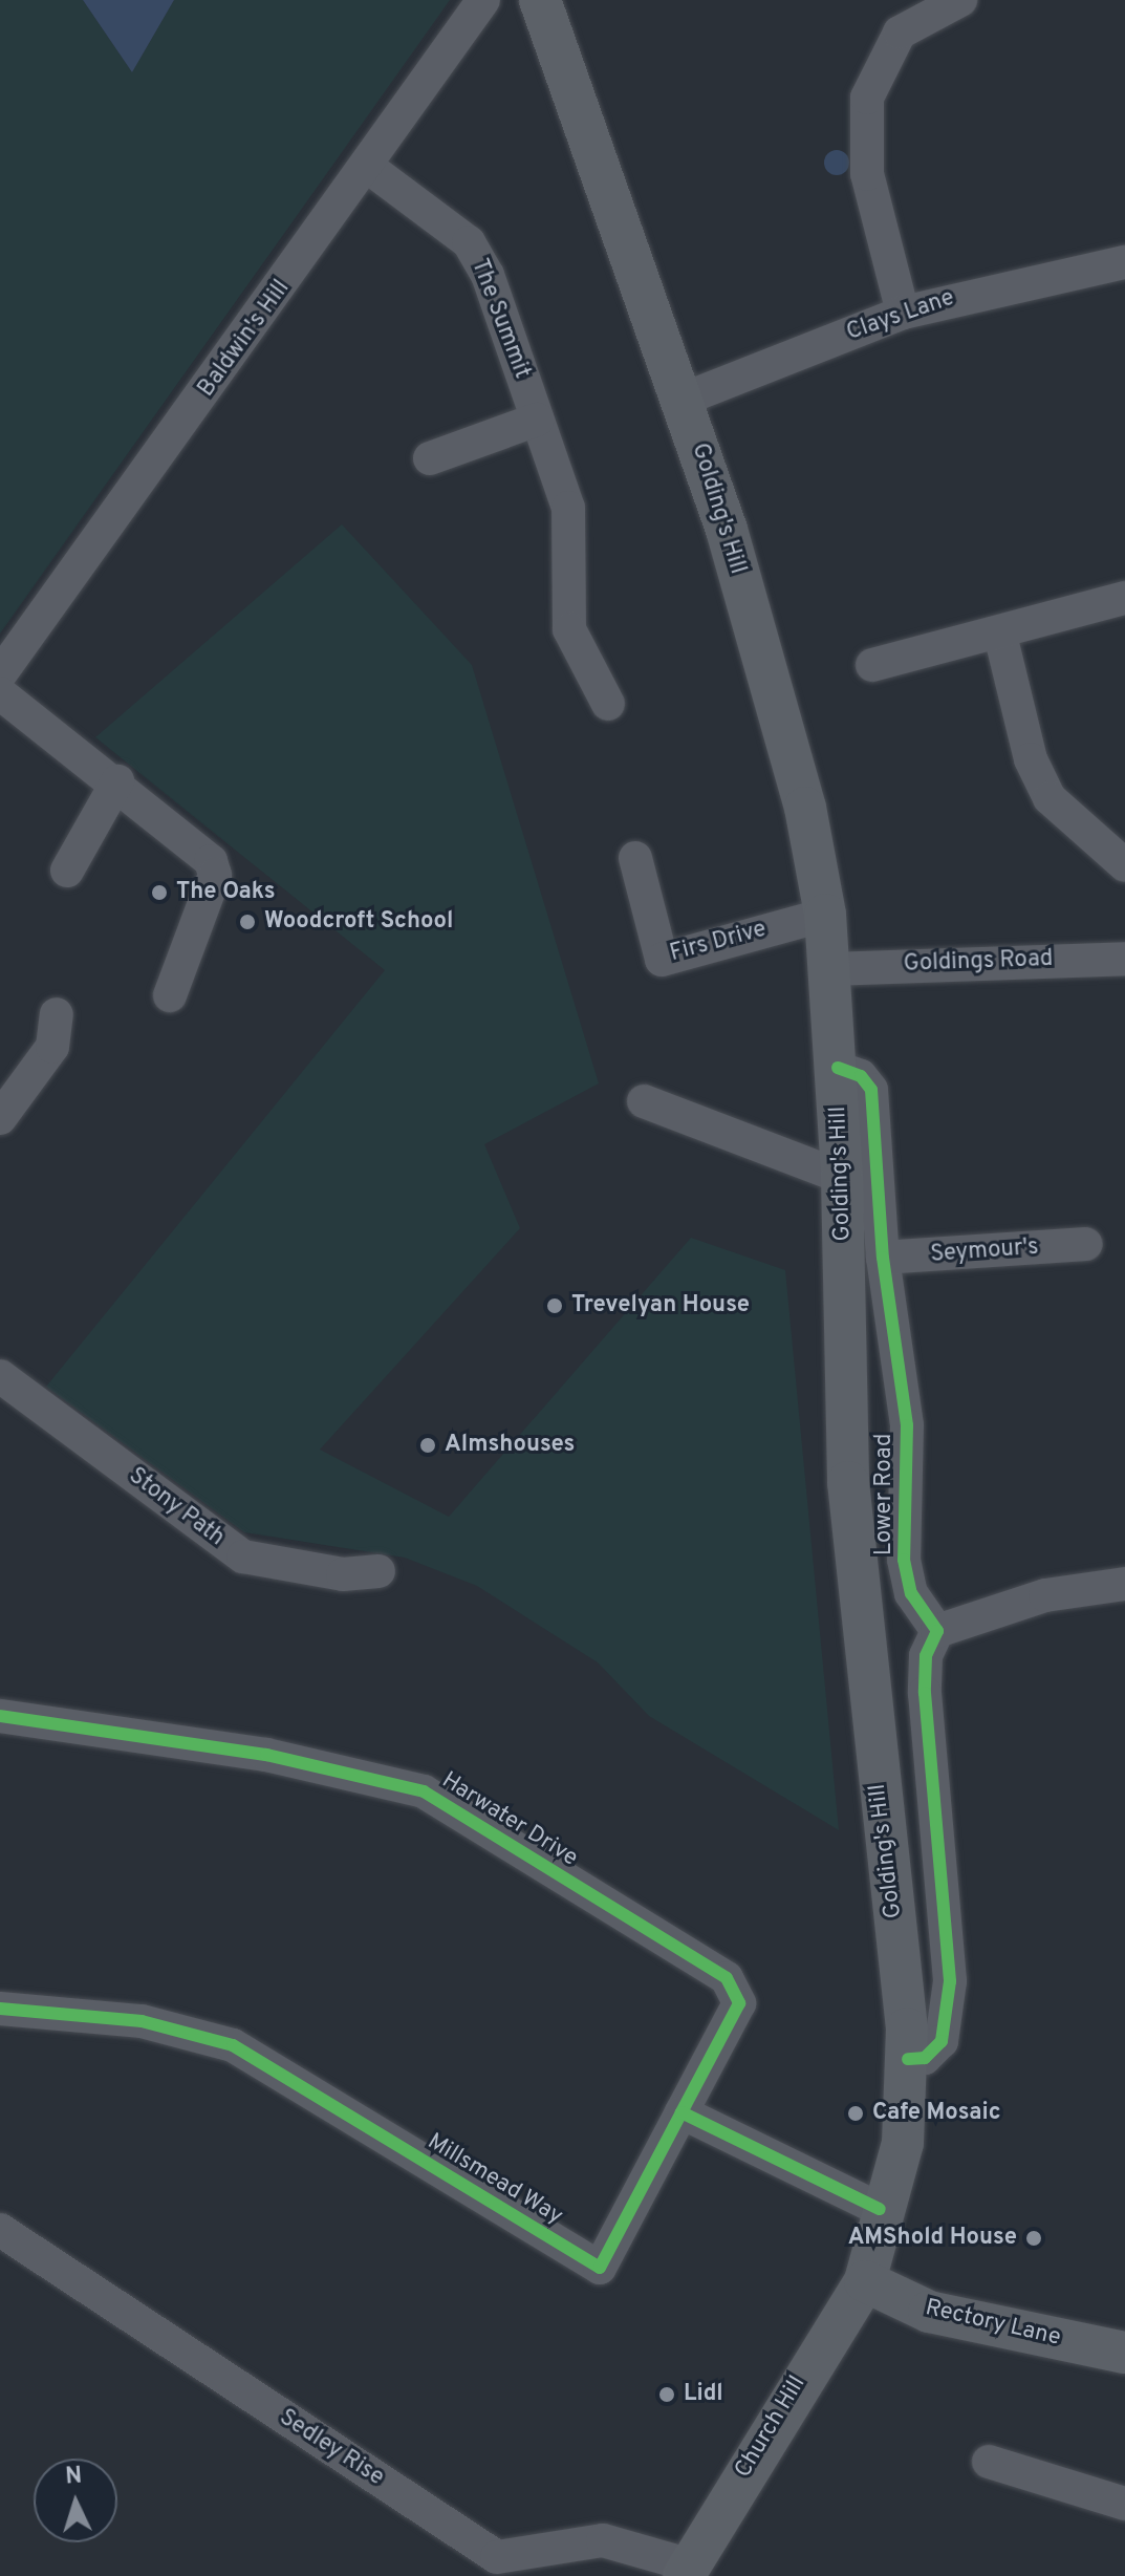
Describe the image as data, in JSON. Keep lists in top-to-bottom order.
{
  "streets": {
    "main road": ["Golding's Hill", "Rectory Lane", "Church Hill"],
    "street": [
      "Clays Lane",
      "The Summit",
      "Baldwin's Hill",
      "Firs Drive",
      "Goldings Road",
      "Seymour's",
      "Lower Road",
      "Stony Path",
      "Harwater Drive",
      "Millsmead Way",
      "Sedley Rise"
    ]
  },
  "crossings": [
    ["Clays Lane", "Golding's Hill"],
    ["The Summit", "Baldwin's Hill"],
    ["Golding's Hill", "Firs Drive"],
    ["Golding's Hill", "Goldings Road"],
    ["Golding's Hill", "Lower Road"],
    ["Golding's Hill", "Rectory Lane"],
    ["Golding's Hill", "Church Hill"],
    ["Seymour's", "Lower Road"],
    ["Harwater Drive", "Millsmead Way"],
    ["Rectory Lane", "Church Hill"],
    ["Church Hill", "Sedley Rise"]
  ],
  "places": [
    "The Oaks",
    "Woodcroft School",
    "Trevelyan House",
    "Almshouses",
    "Cafe Mosaic",
    "AMShold House",
    "Lidl"
  ],
  "north": "top"
}
